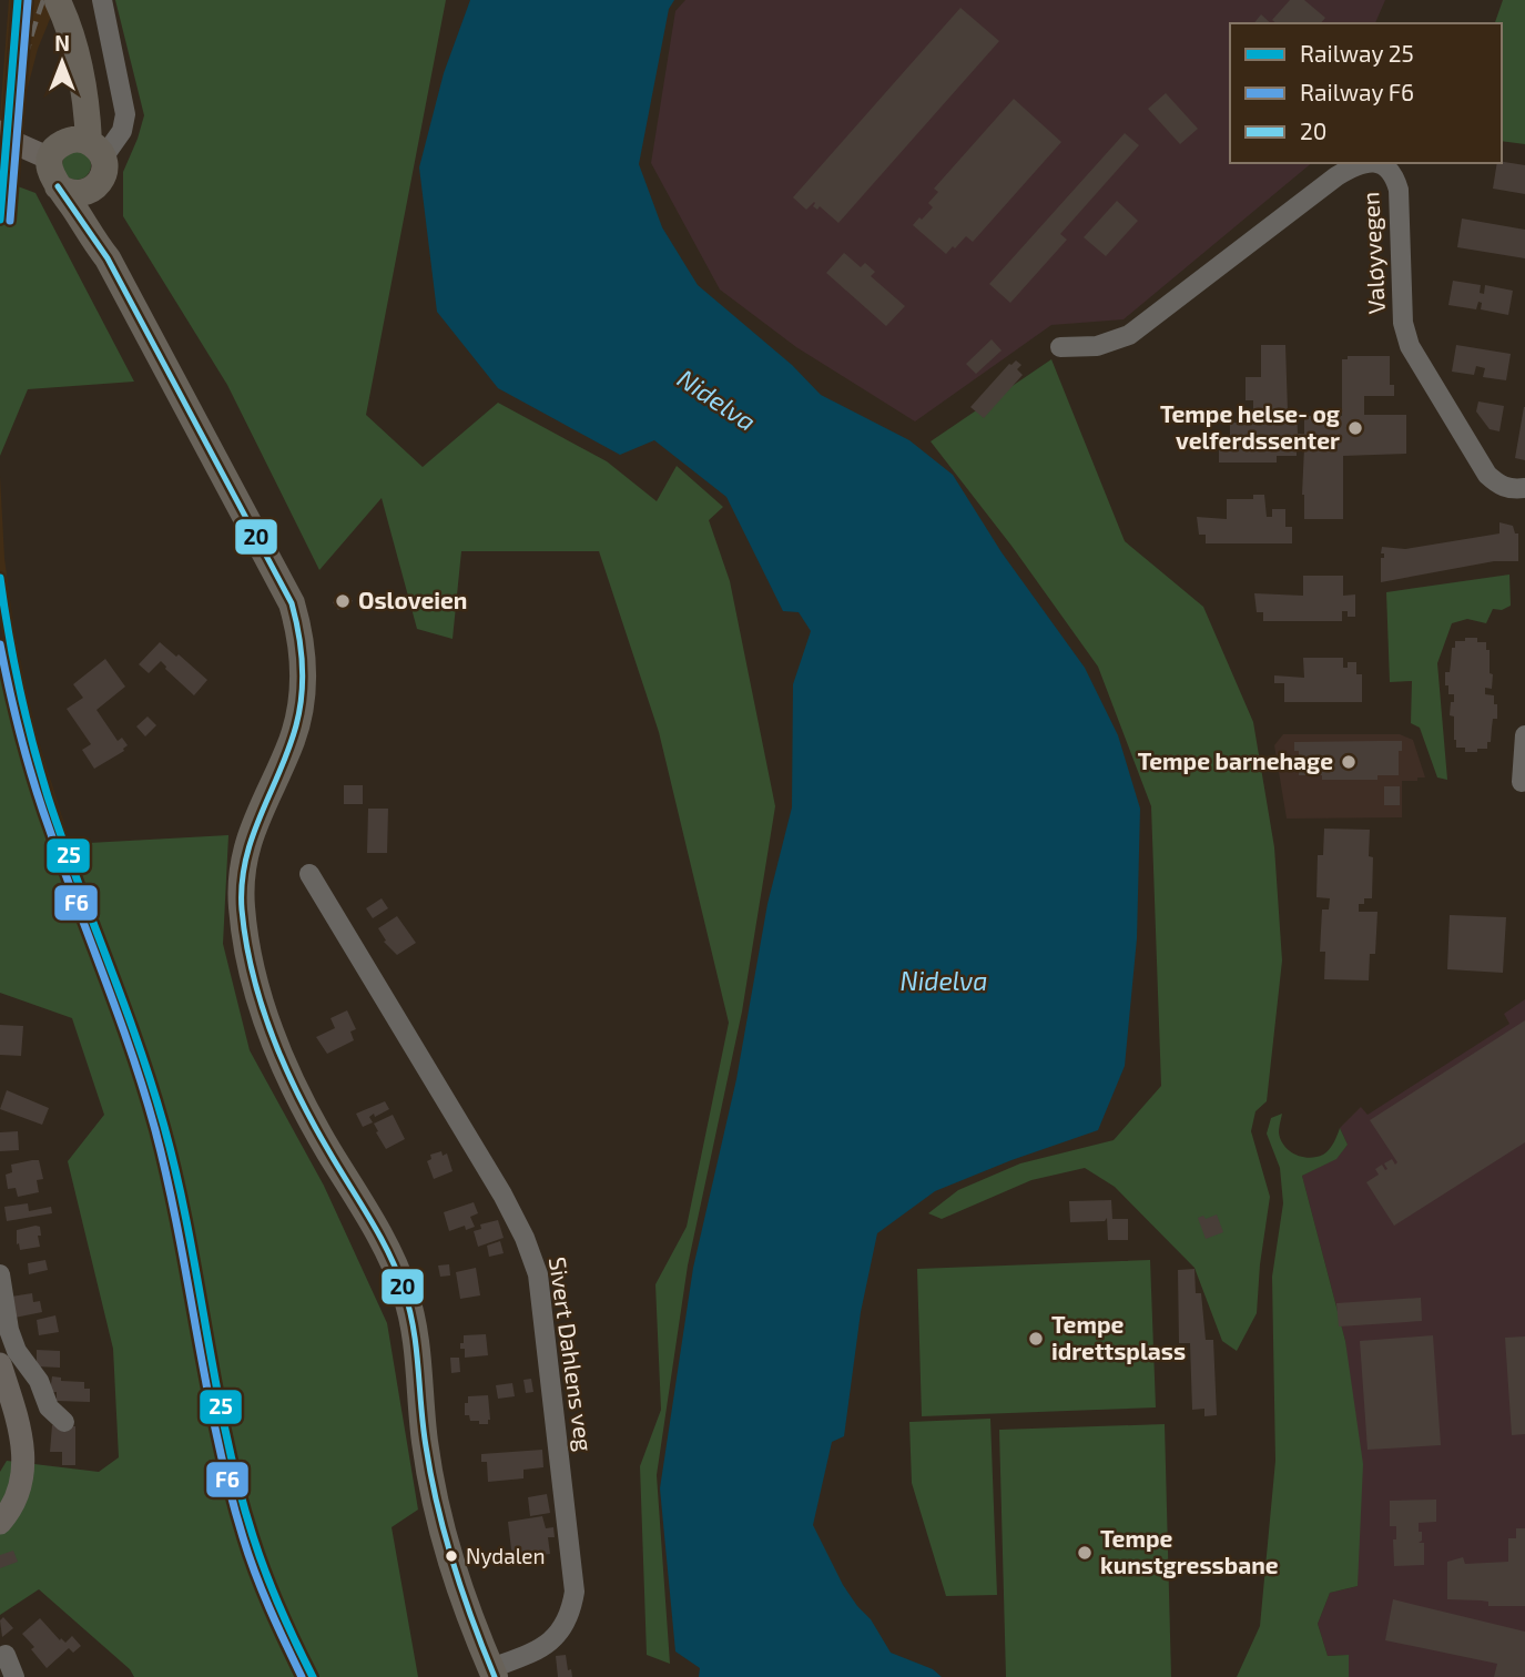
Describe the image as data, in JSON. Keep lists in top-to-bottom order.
{
  "streets": {
    "street": ["Valøyvegen", "Sivert Dahlens veg"]
  },
  "water": ["Nidelva"],
  "places": [
    "Tempe helse- og velferdssenter",
    "Osloveien",
    "Tempe barnehage",
    "Tempe idrettsplass",
    "Tempe kunstgressbane",
    "Nydalen"
  ],
  "lines": ["rail line 25", "rail line F6", "transit line 20"],
  "legend": ["Railway 25", "Railway F6", "20"],
  "north": "top"
}
